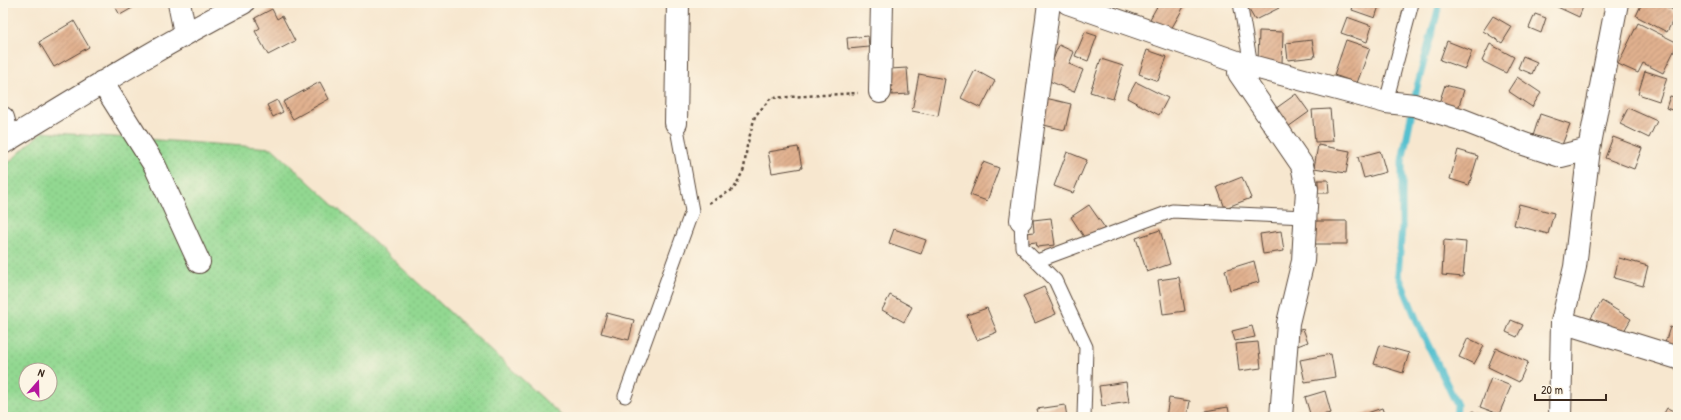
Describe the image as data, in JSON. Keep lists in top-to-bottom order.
{
  "scale_bar": "20 m",
  "north": "top"
}
